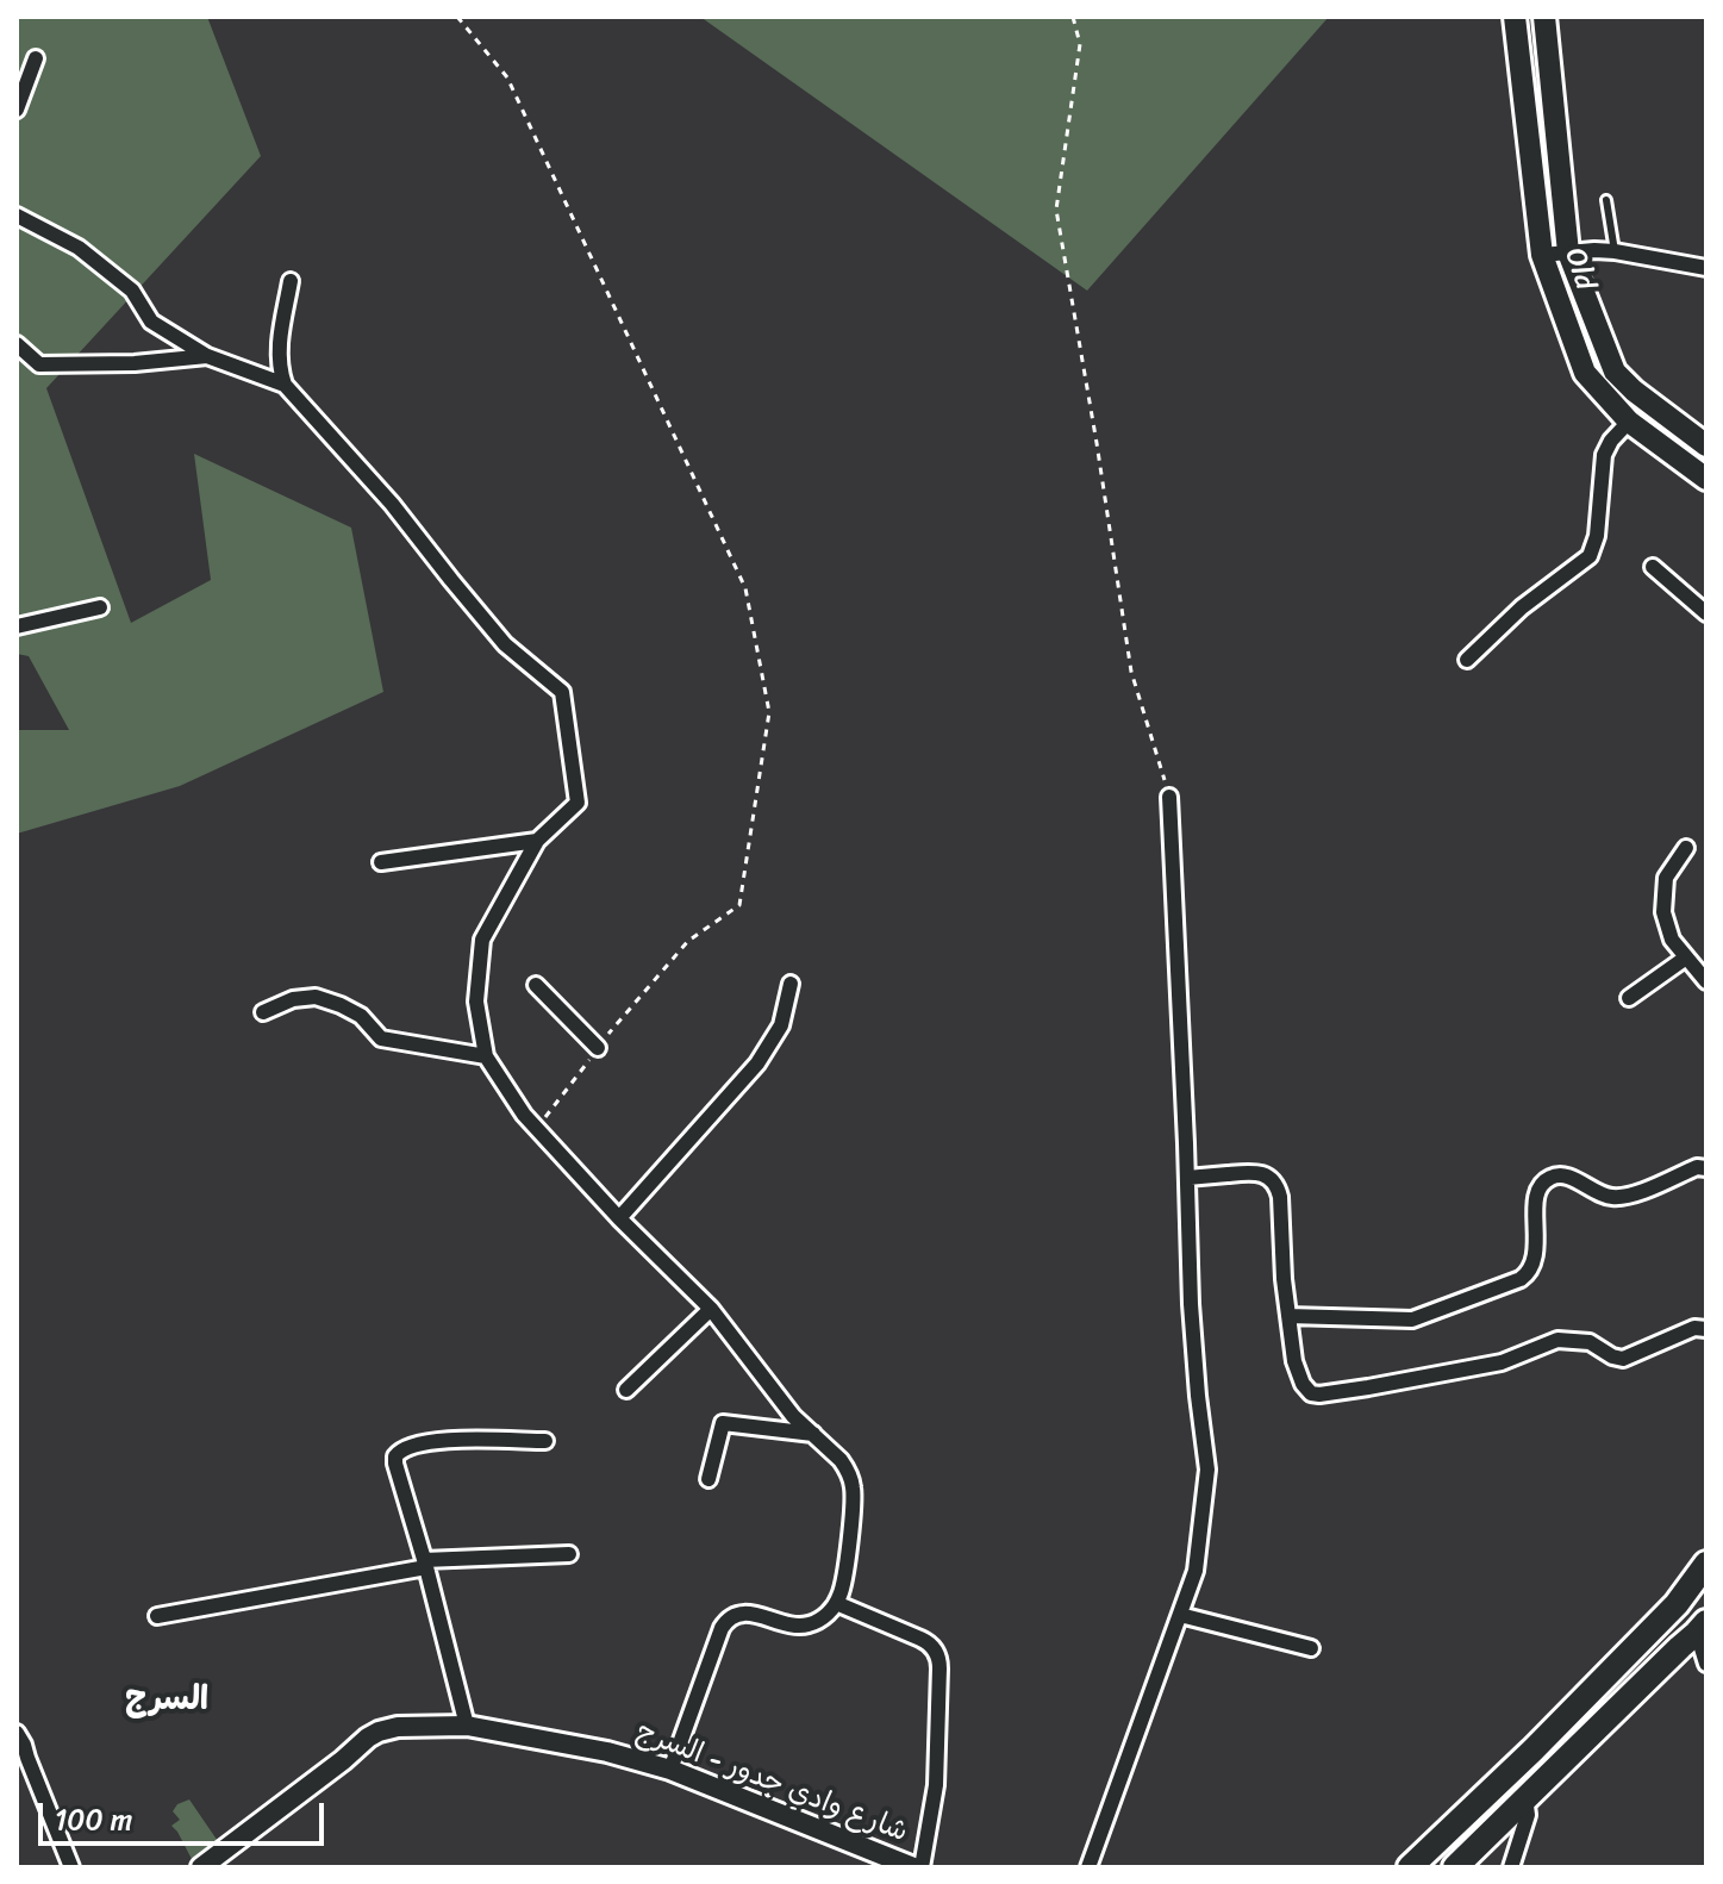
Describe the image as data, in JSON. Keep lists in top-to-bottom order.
{
  "streets": {
    "main road": ["Old"],
    "street": ["شارع وادي جدور - السرج"]
  },
  "districts": ["السرج"],
  "scale_bar": "100 m"
}
